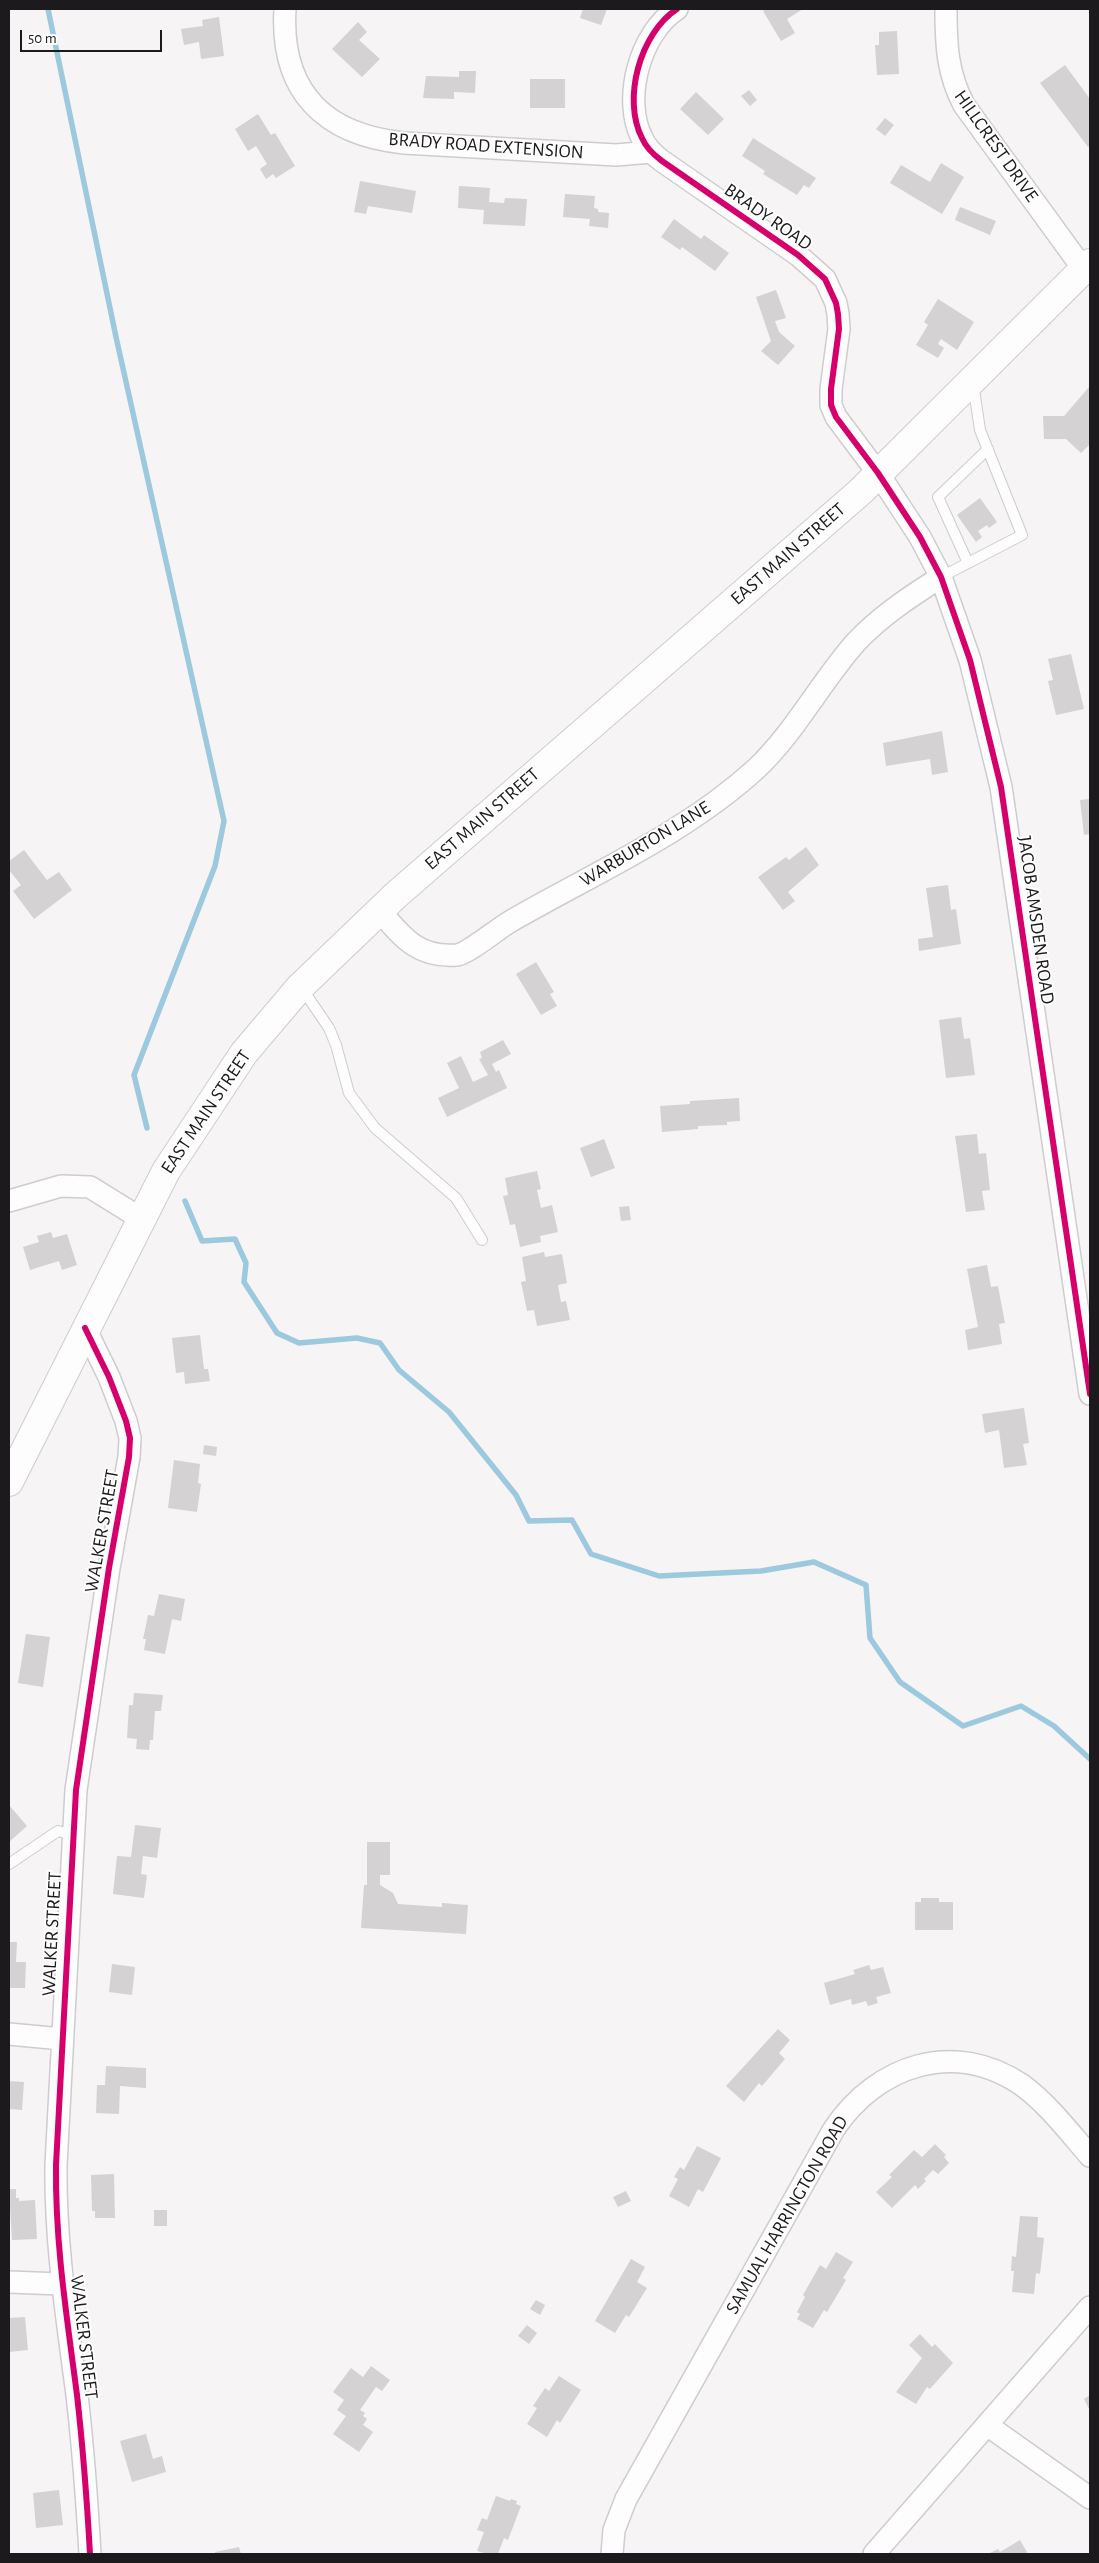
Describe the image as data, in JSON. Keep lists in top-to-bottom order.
{
  "streets": {
    "main road": ["EAST MAIN STREET"],
    "street": [
      "BRADY ROAD EXTENSION",
      "HILLCREST DRIVE",
      "BRADY ROAD",
      "WARBURTON LANE",
      "JACOB AMSDEN ROAD",
      "WALKER STREET",
      "SAMUAL HARRINGTON ROAD"
    ]
  },
  "crossings": [
    ["BRADY ROAD EXTENSION", "BRADY ROAD"],
    ["HILLCREST DRIVE", "EAST MAIN STREET"],
    ["BRADY ROAD", "EAST MAIN STREET"],
    ["BRADY ROAD", "JACOB AMSDEN ROAD"],
    ["EAST MAIN STREET", "WARBURTON LANE"],
    ["EAST MAIN STREET", "JACOB AMSDEN ROAD"],
    ["EAST MAIN STREET", "WALKER STREET"],
    ["WARBURTON LANE", "JACOB AMSDEN ROAD"]
  ],
  "scale_bar": "50 m"
}
